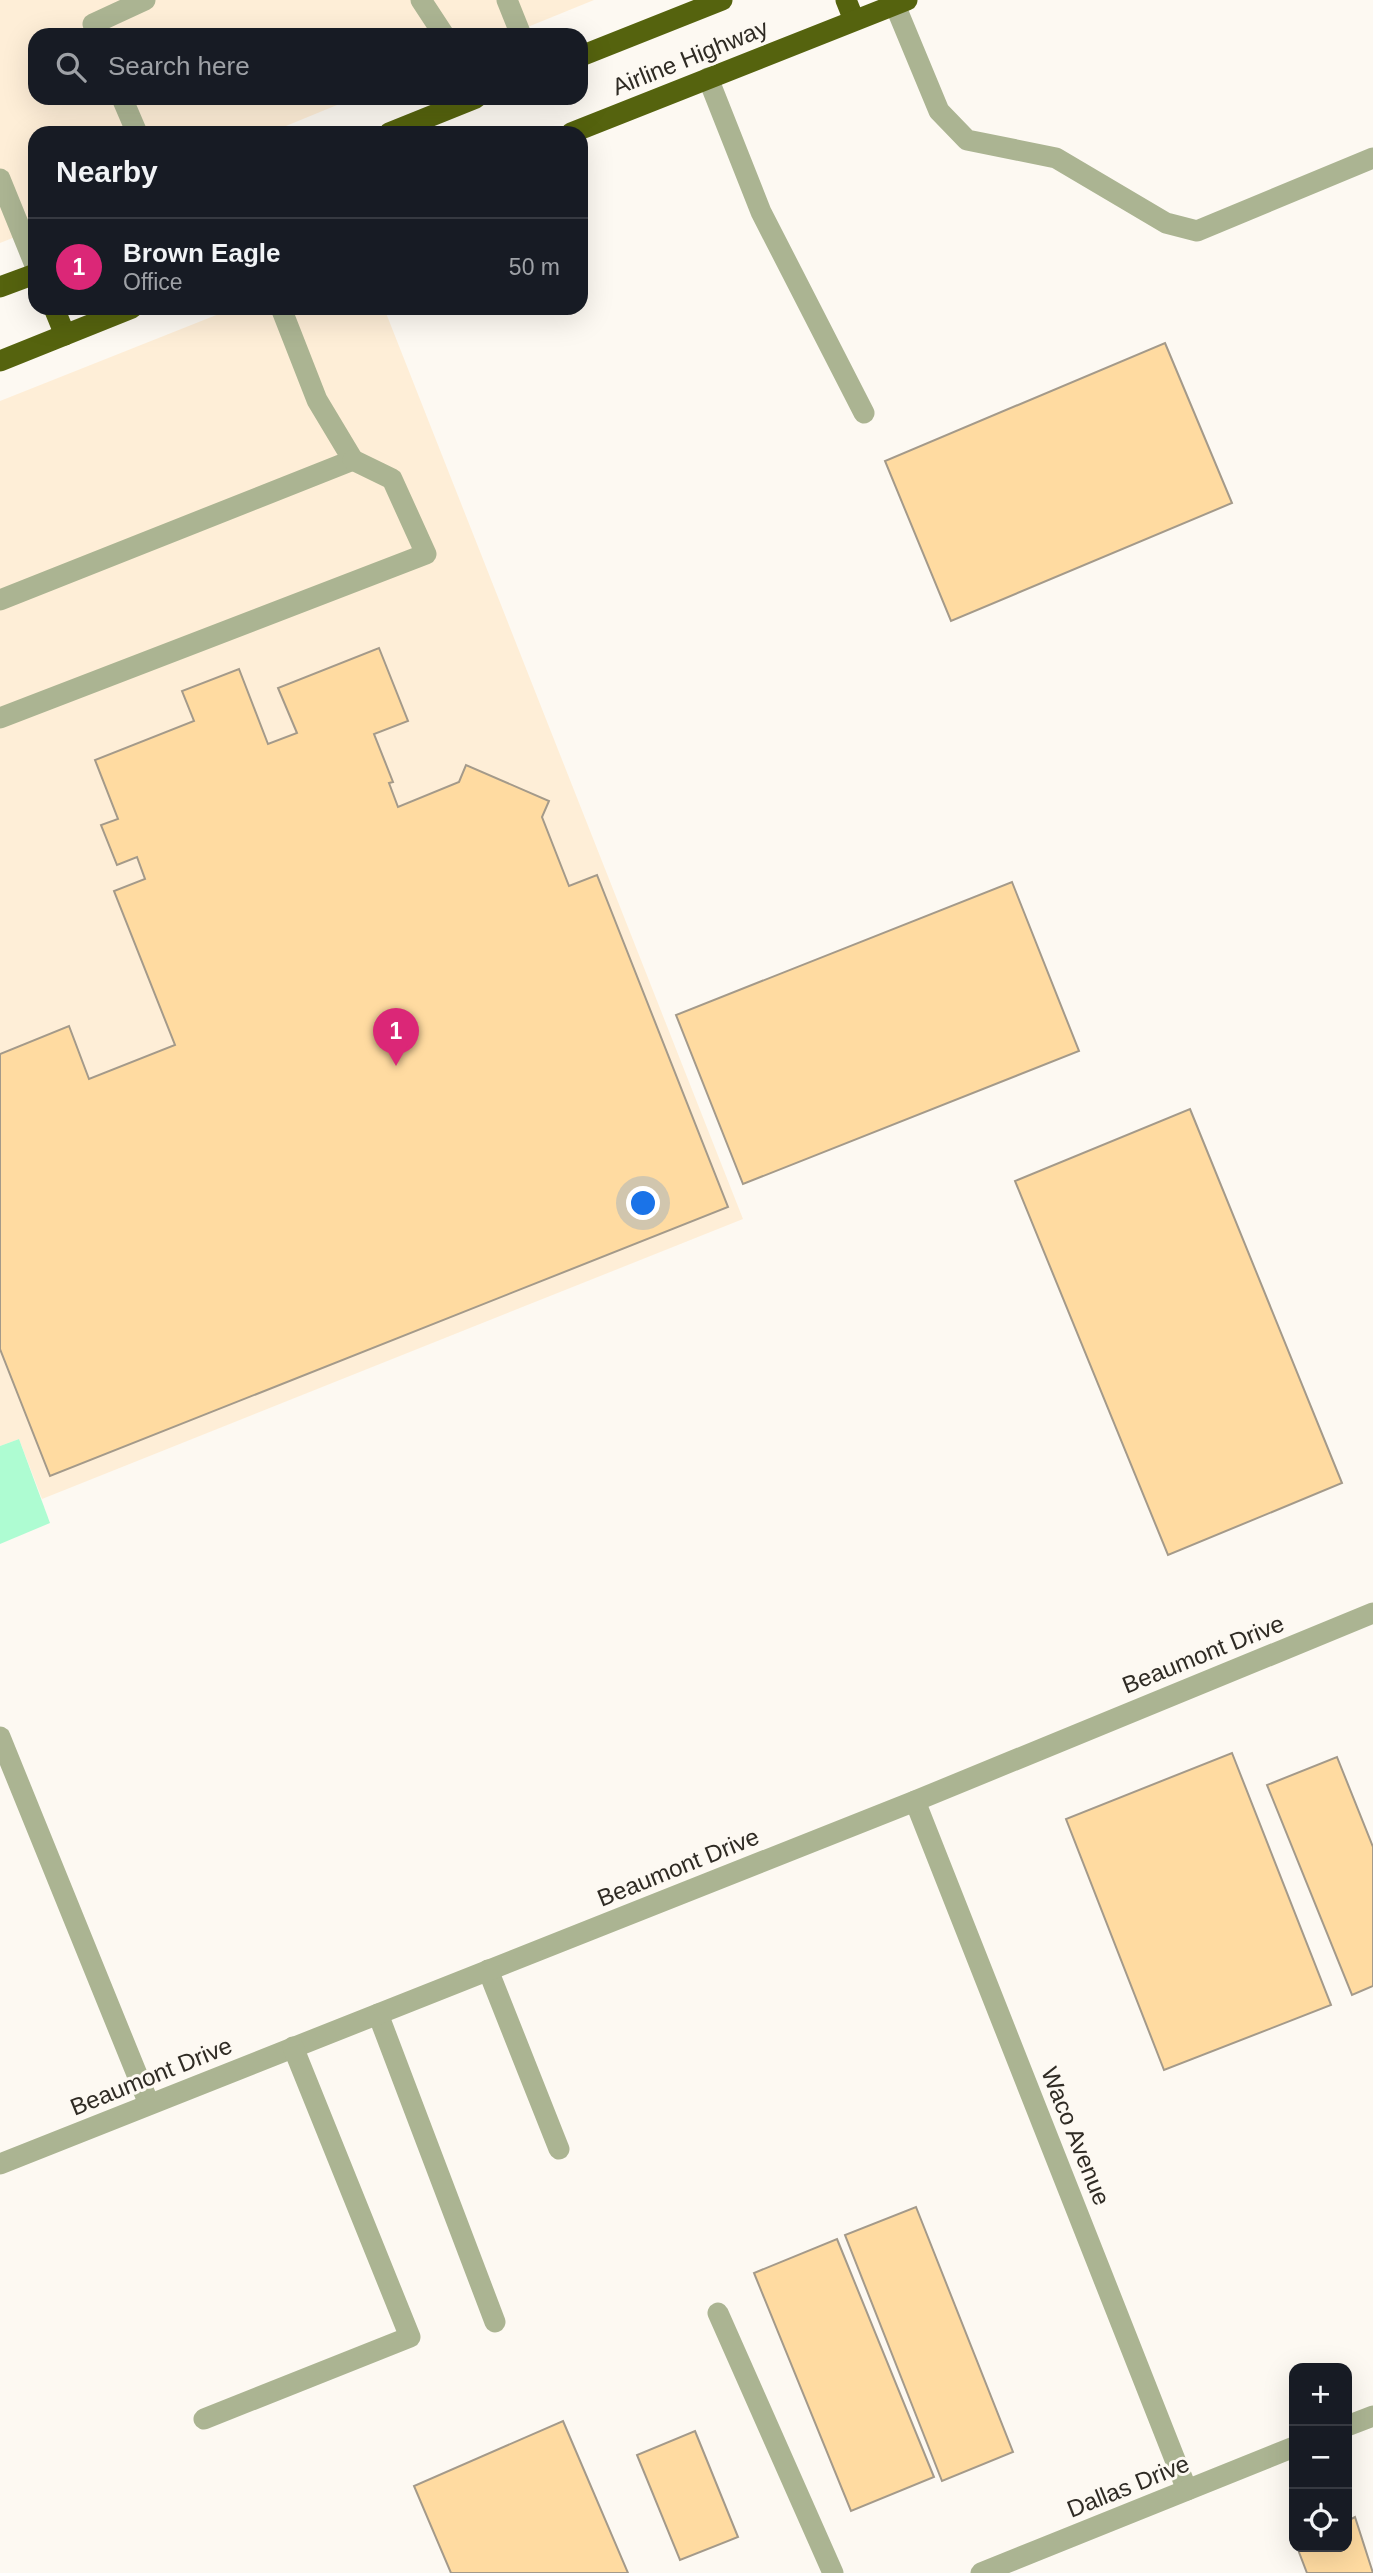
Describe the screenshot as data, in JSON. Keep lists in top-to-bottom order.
{
  "streets": {
    "highway": ["Airline Highway"],
    "street": ["Beaumont Drive", "Waco Avenue", "Dallas Drive"]
  },
  "crossings": [
    ["Beaumont Drive", "Waco Avenue"],
    ["Waco Avenue", "Dallas Drive"]
  ],
  "page": {
    "search": "Search here",
    "heading": "Nearby",
    "list": [
      {
        "mark": "1",
        "name": "Brown Eagle",
        "note": "Office",
        "value": "50 m"
      }
    ],
    "pins": "1",
    "map_buttons": ["+", "−"]
  }
}
